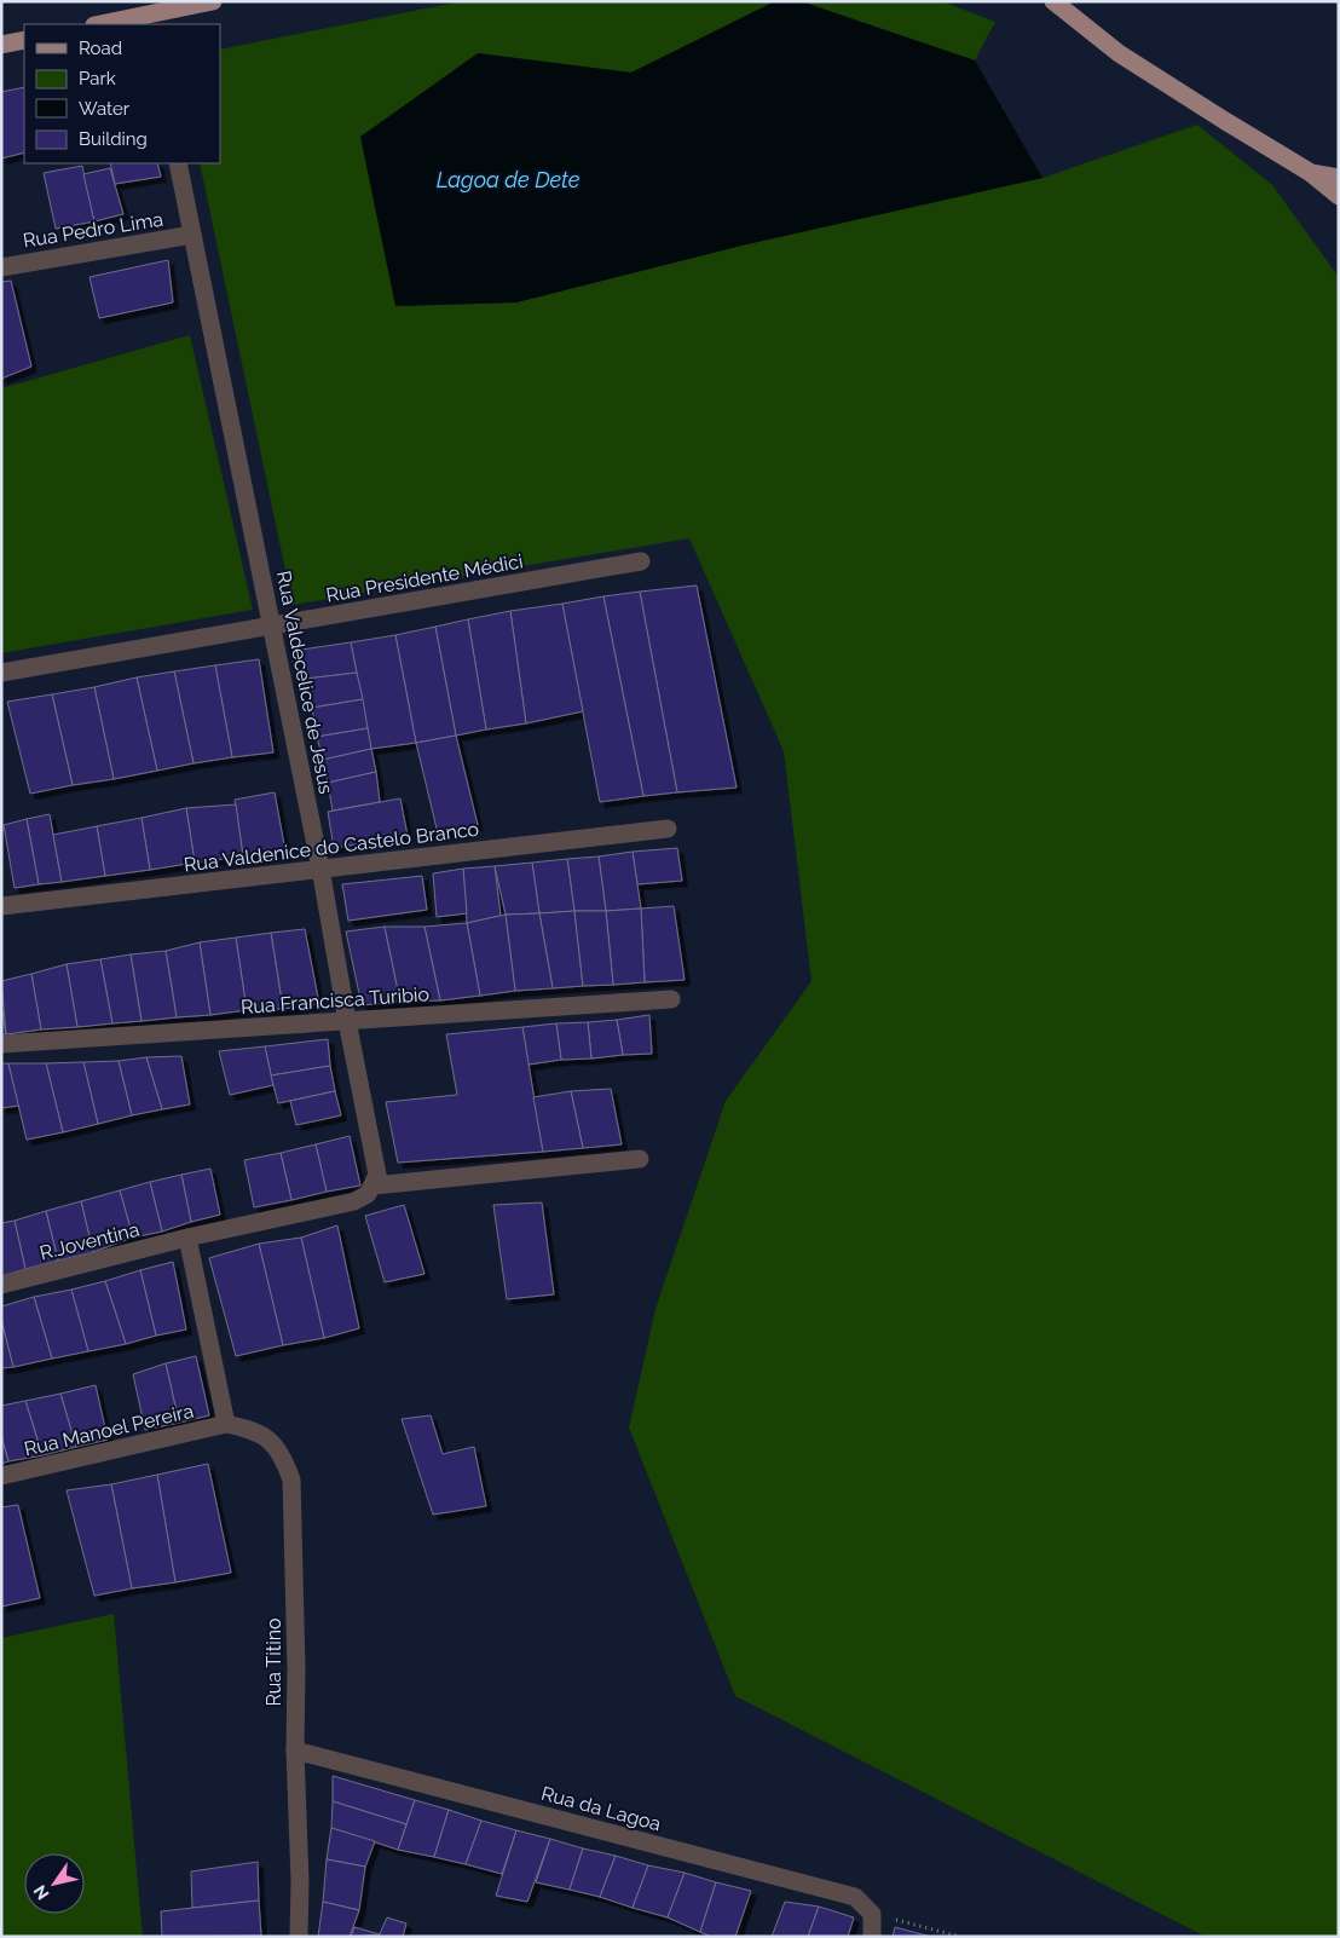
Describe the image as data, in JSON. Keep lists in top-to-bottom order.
{
  "streets": {
    "street": [
      "Rua Pedro Lima",
      "Rua Presidente Médici",
      "Rua Valdecelice de Jesus",
      "Rua Valdenice do Castelo Branco",
      "Rua Francisca Turibio",
      "R.Joventina",
      "Rua Manoel Pereira",
      "Rua Titino",
      "Rua da Lagoa"
    ]
  },
  "crossings": [
    ["Rua Pedro Lima", "Rua Valdecelice de Jesus"],
    ["Rua Presidente Médici", "Rua Valdecelice de Jesus"],
    ["Rua Valdecelice de Jesus", "Rua Valdenice do Castelo Branco"],
    ["Rua Valdecelice de Jesus", "Rua Francisca Turibio"],
    ["Rua Valdecelice de Jesus", "R.Joventina"],
    ["Rua Manoel Pereira", "Rua Titino"],
    ["Rua Titino", "Rua da Lagoa"]
  ],
  "water": ["Lagoa de Dete"],
  "legend": [
    "Road",
    "Park",
    "Water",
    "Building"
  ],
  "north": "bottom left"
}
